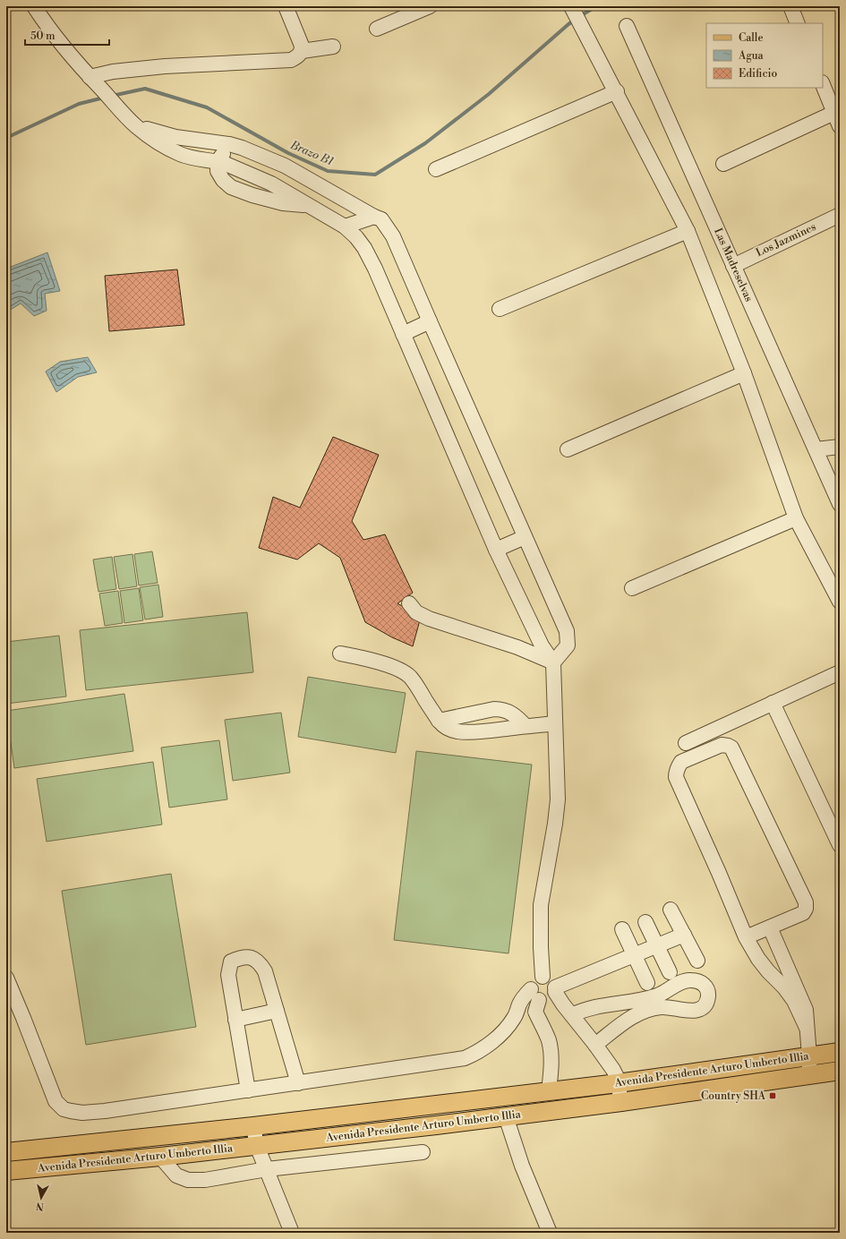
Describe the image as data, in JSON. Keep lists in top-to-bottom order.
{
  "streets": {
    "main road": ["Avenida Presidente Arturo Umberto Illia"],
    "street": ["Los Jazmines", "Las Madreselvas"]
  },
  "crossings": [
    ["Los Jazmines", "Las Madreselvas"]
  ],
  "water": ["Brazo B1"],
  "places": {
    "transit": ["Country SHA"]
  },
  "legend": ["Calle", "Agua", "Edificio"],
  "scale_bar": "50 m",
  "north": "bottom"
}
